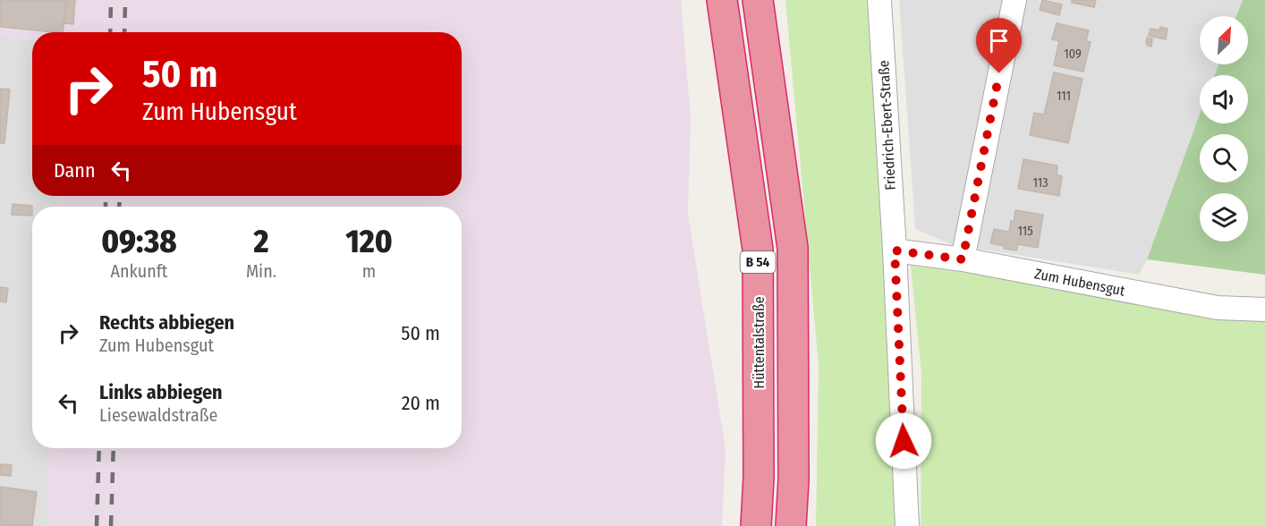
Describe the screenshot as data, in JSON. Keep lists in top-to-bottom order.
{
  "streets": {
    "highway": ["B 54", "Hüttentalstraße"],
    "street": ["Friedrich-Ebert-Straße", "Zum Hubensgut"]
  },
  "crossings": [
    ["Friedrich-Ebert-Straße", "Zum Hubensgut"]
  ],
  "house_numbers": [
    "109",
    "111",
    "113",
    "115"
  ],
  "north": "top right",
  "page": {
    "turn": ["50 m", "Zum Hubensgut"],
    "then": "Dann",
    "eta": [
      "09:38",
      "Ankunft",
      "2",
      "Min.",
      "120",
      "m"
    ],
    "list": [
      {
        "name": "Rechts abbiegen",
        "note": "Zum Hubensgut",
        "value": "50 m"
      },
      {
        "name": "Links abbiegen",
        "note": "Liesewaldstraße",
        "value": "20 m"
      }
    ]
  }
}
